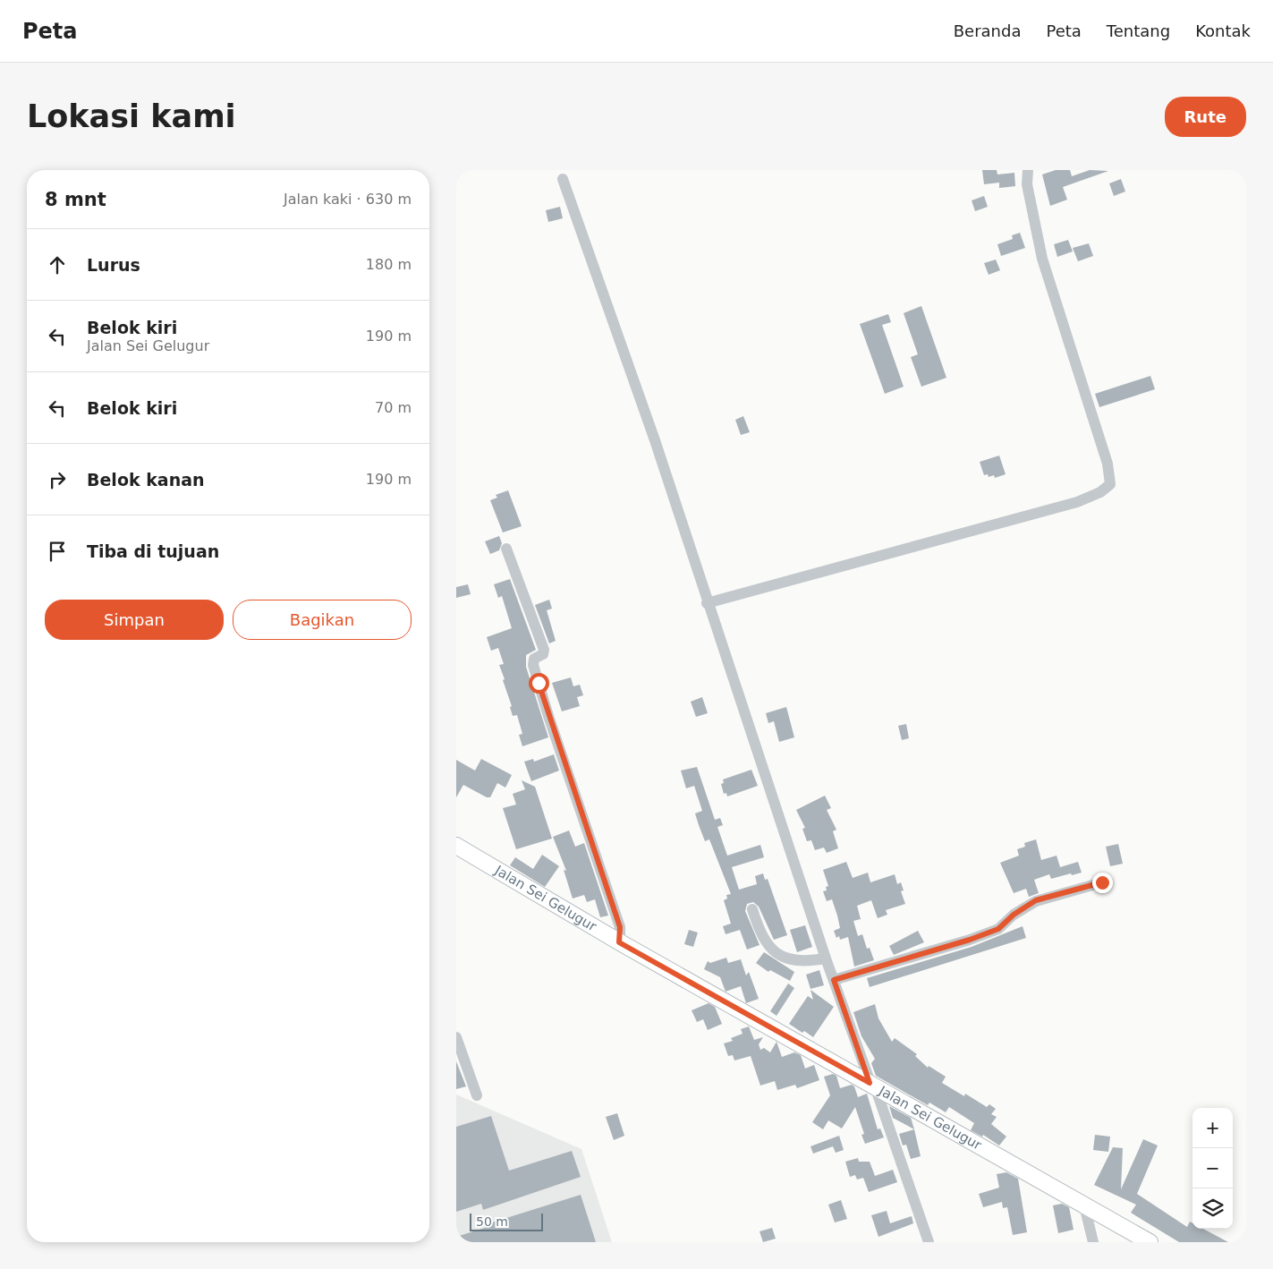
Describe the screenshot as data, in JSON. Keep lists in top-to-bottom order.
{
  "streets": {
    "main road": ["Jalan Sei Gelugur"]
  },
  "scale_bar": "50 m",
  "page": {
    "header": "Peta",
    "nav": [
      "Beranda",
      "Peta",
      "Tentang",
      "Kontak"
    ],
    "buttons": [
      "Rute",
      ["Simpan", "Bagikan"]
    ],
    "title": "Lokasi kami",
    "heading": ["8 mnt", "Jalan kaki · 630 m"],
    "list": [
      ["Lurus", "180 m"],
      ["Belok kiri", "Jalan Sei Gelugur", "190 m"],
      ["Belok kiri", "70 m"],
      ["Belok kanan", "190 m"],
      "Tiba di tujuan"
    ],
    "map_buttons": ["+", "−"],
    "scale": "50 m"
  }
}
